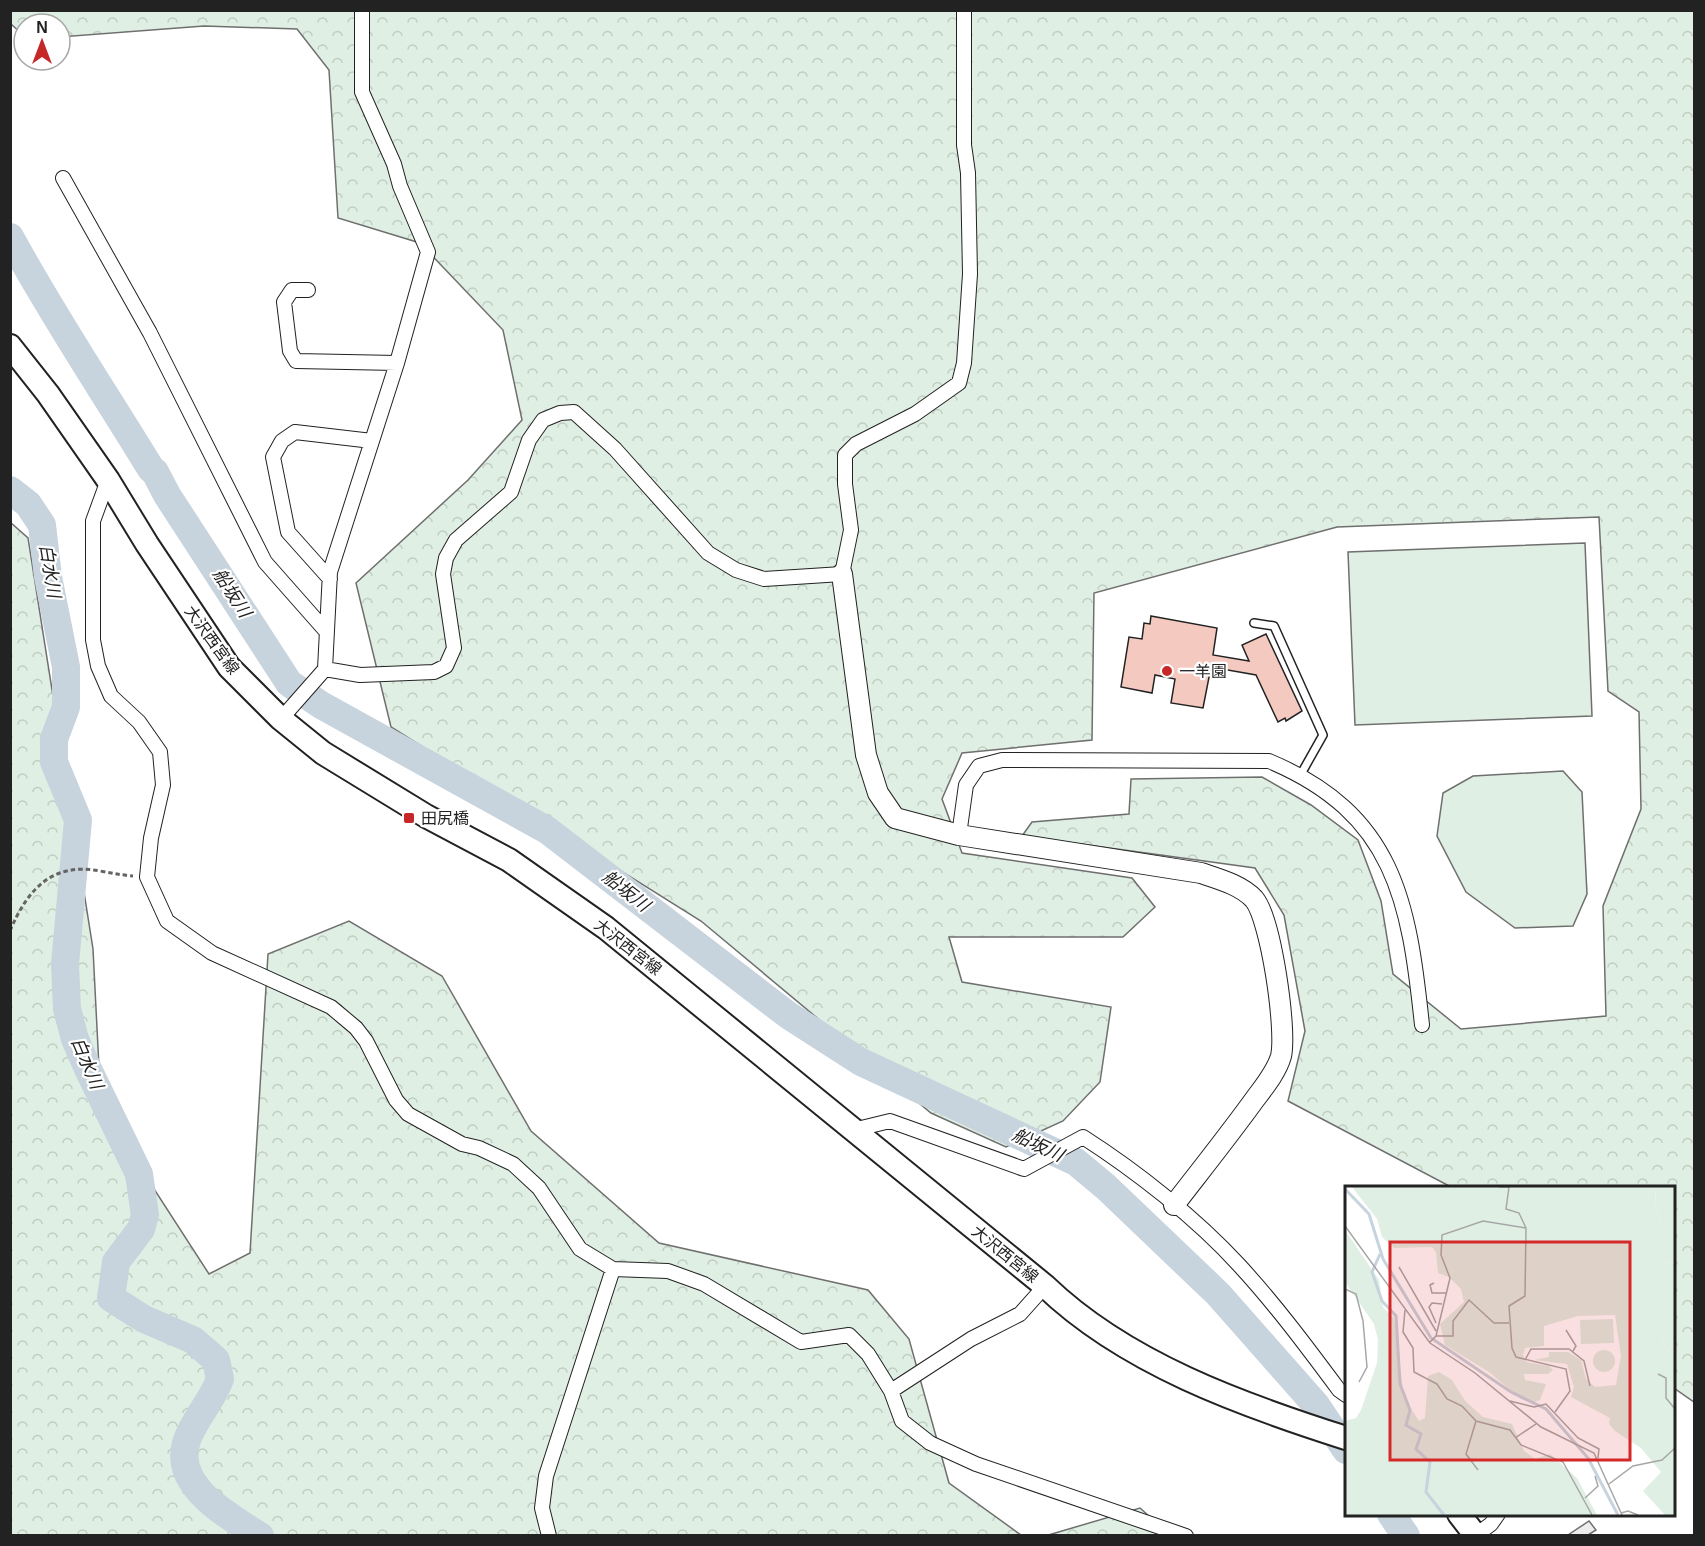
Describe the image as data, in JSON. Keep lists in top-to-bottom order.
{
  "streets": {
    "main road": ["大沢西宮線"]
  },
  "water": ["白水川", "船坂川"],
  "places": {
    "other": ["一羊園"],
    "transit": ["田尻橋"]
  },
  "north": "top"
}
